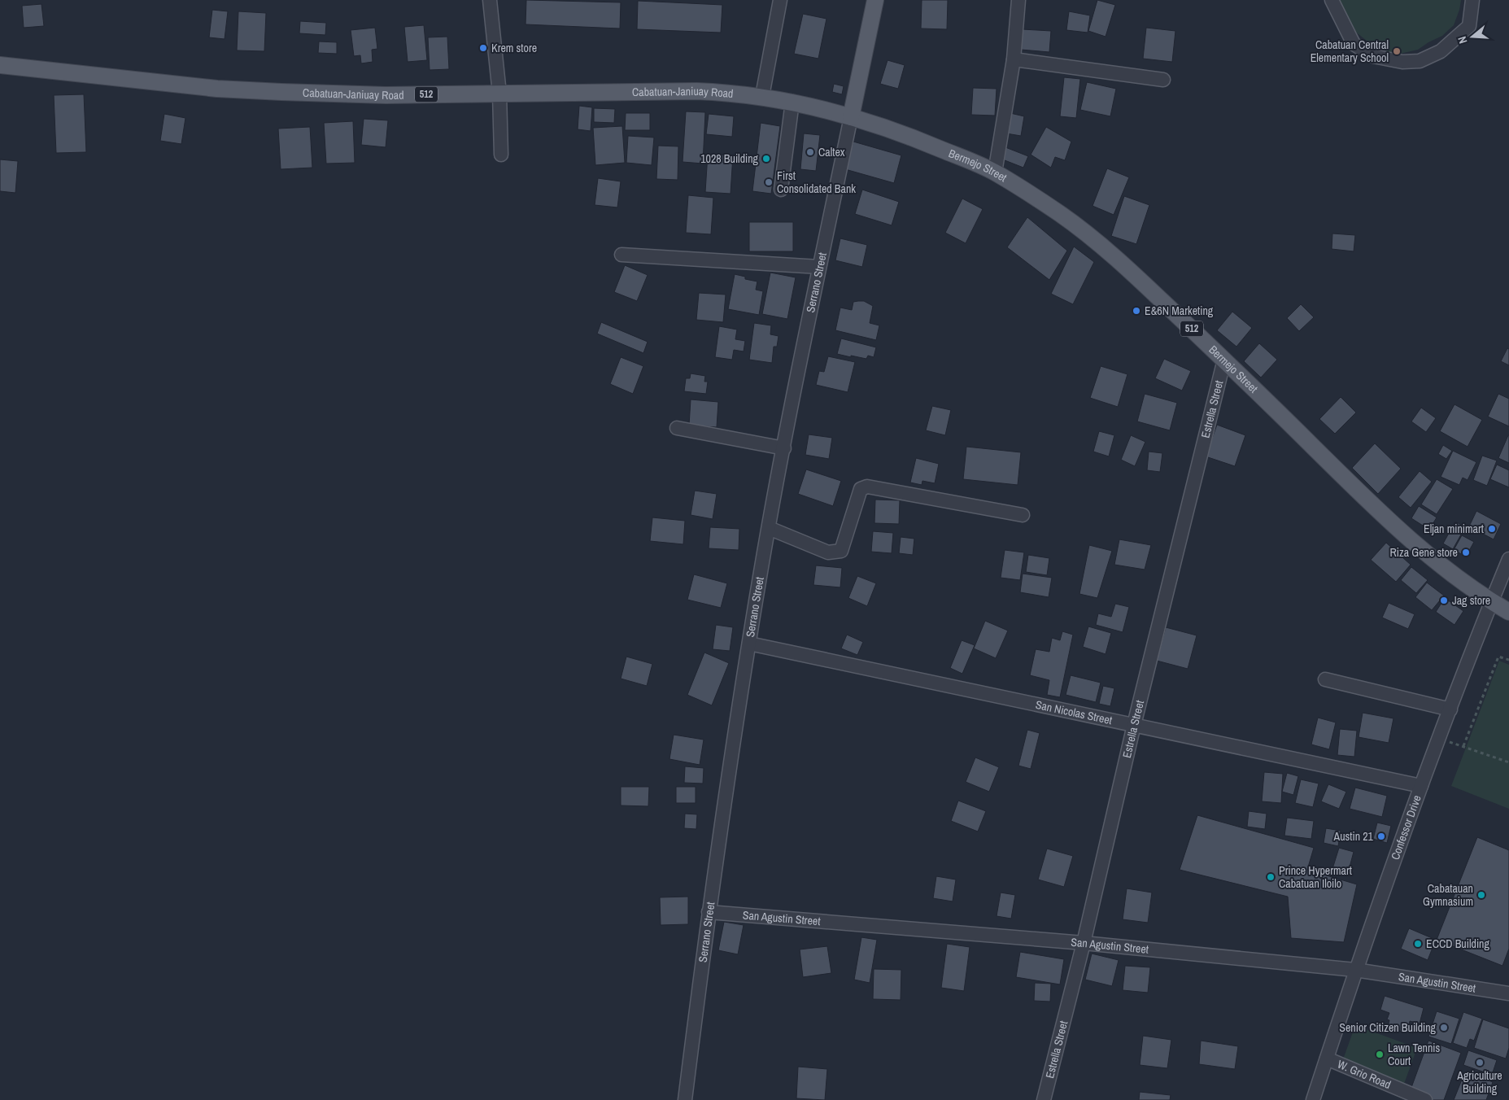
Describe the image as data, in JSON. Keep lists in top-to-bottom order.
{
  "streets": {
    "main road": ["Cabatuan-Janiuay Road", "512", "Bermejo Street"],
    "street": [
      "Serrano Street",
      "Estrella Street",
      "San Nicolas Street",
      "Confessor Drive",
      "San Agustin Street",
      "W. Grio Road"
    ]
  },
  "crossings": [
    ["Cabatuan-Janiuay Road", "Bermejo Street"],
    ["Cabatuan-Janiuay Road", "Serrano Street"],
    ["Bermejo Street", "Serrano Street"],
    ["Bermejo Street", "Estrella Street"],
    ["Bermejo Street", "Confessor Drive"],
    ["Serrano Street", "San Nicolas Street"],
    ["Serrano Street", "San Agustin Street"],
    ["Estrella Street", "San Nicolas Street"],
    ["Estrella Street", "San Agustin Street"],
    ["San Nicolas Street", "Confessor Drive"],
    ["Confessor Drive", "San Agustin Street"],
    ["Confessor Drive", "W. Grio Road"]
  ],
  "places": [
    "Krem store",
    "Cabatuan Central Elementary School",
    "Caltex",
    "1028 Building",
    "First Consolidated Bank",
    "E&6N Marketing",
    "Eljan minimart",
    "Riza Gene store",
    "Jag store",
    "Austin 21",
    "Prince Hypermart Cabatuan Iloilo",
    "Cabatauan Gymnasium",
    "ECCD Building",
    "Senior Citizen Building",
    "Lawn Tennis Court",
    "Agriculture Building"
  ],
  "north": "left"
}
